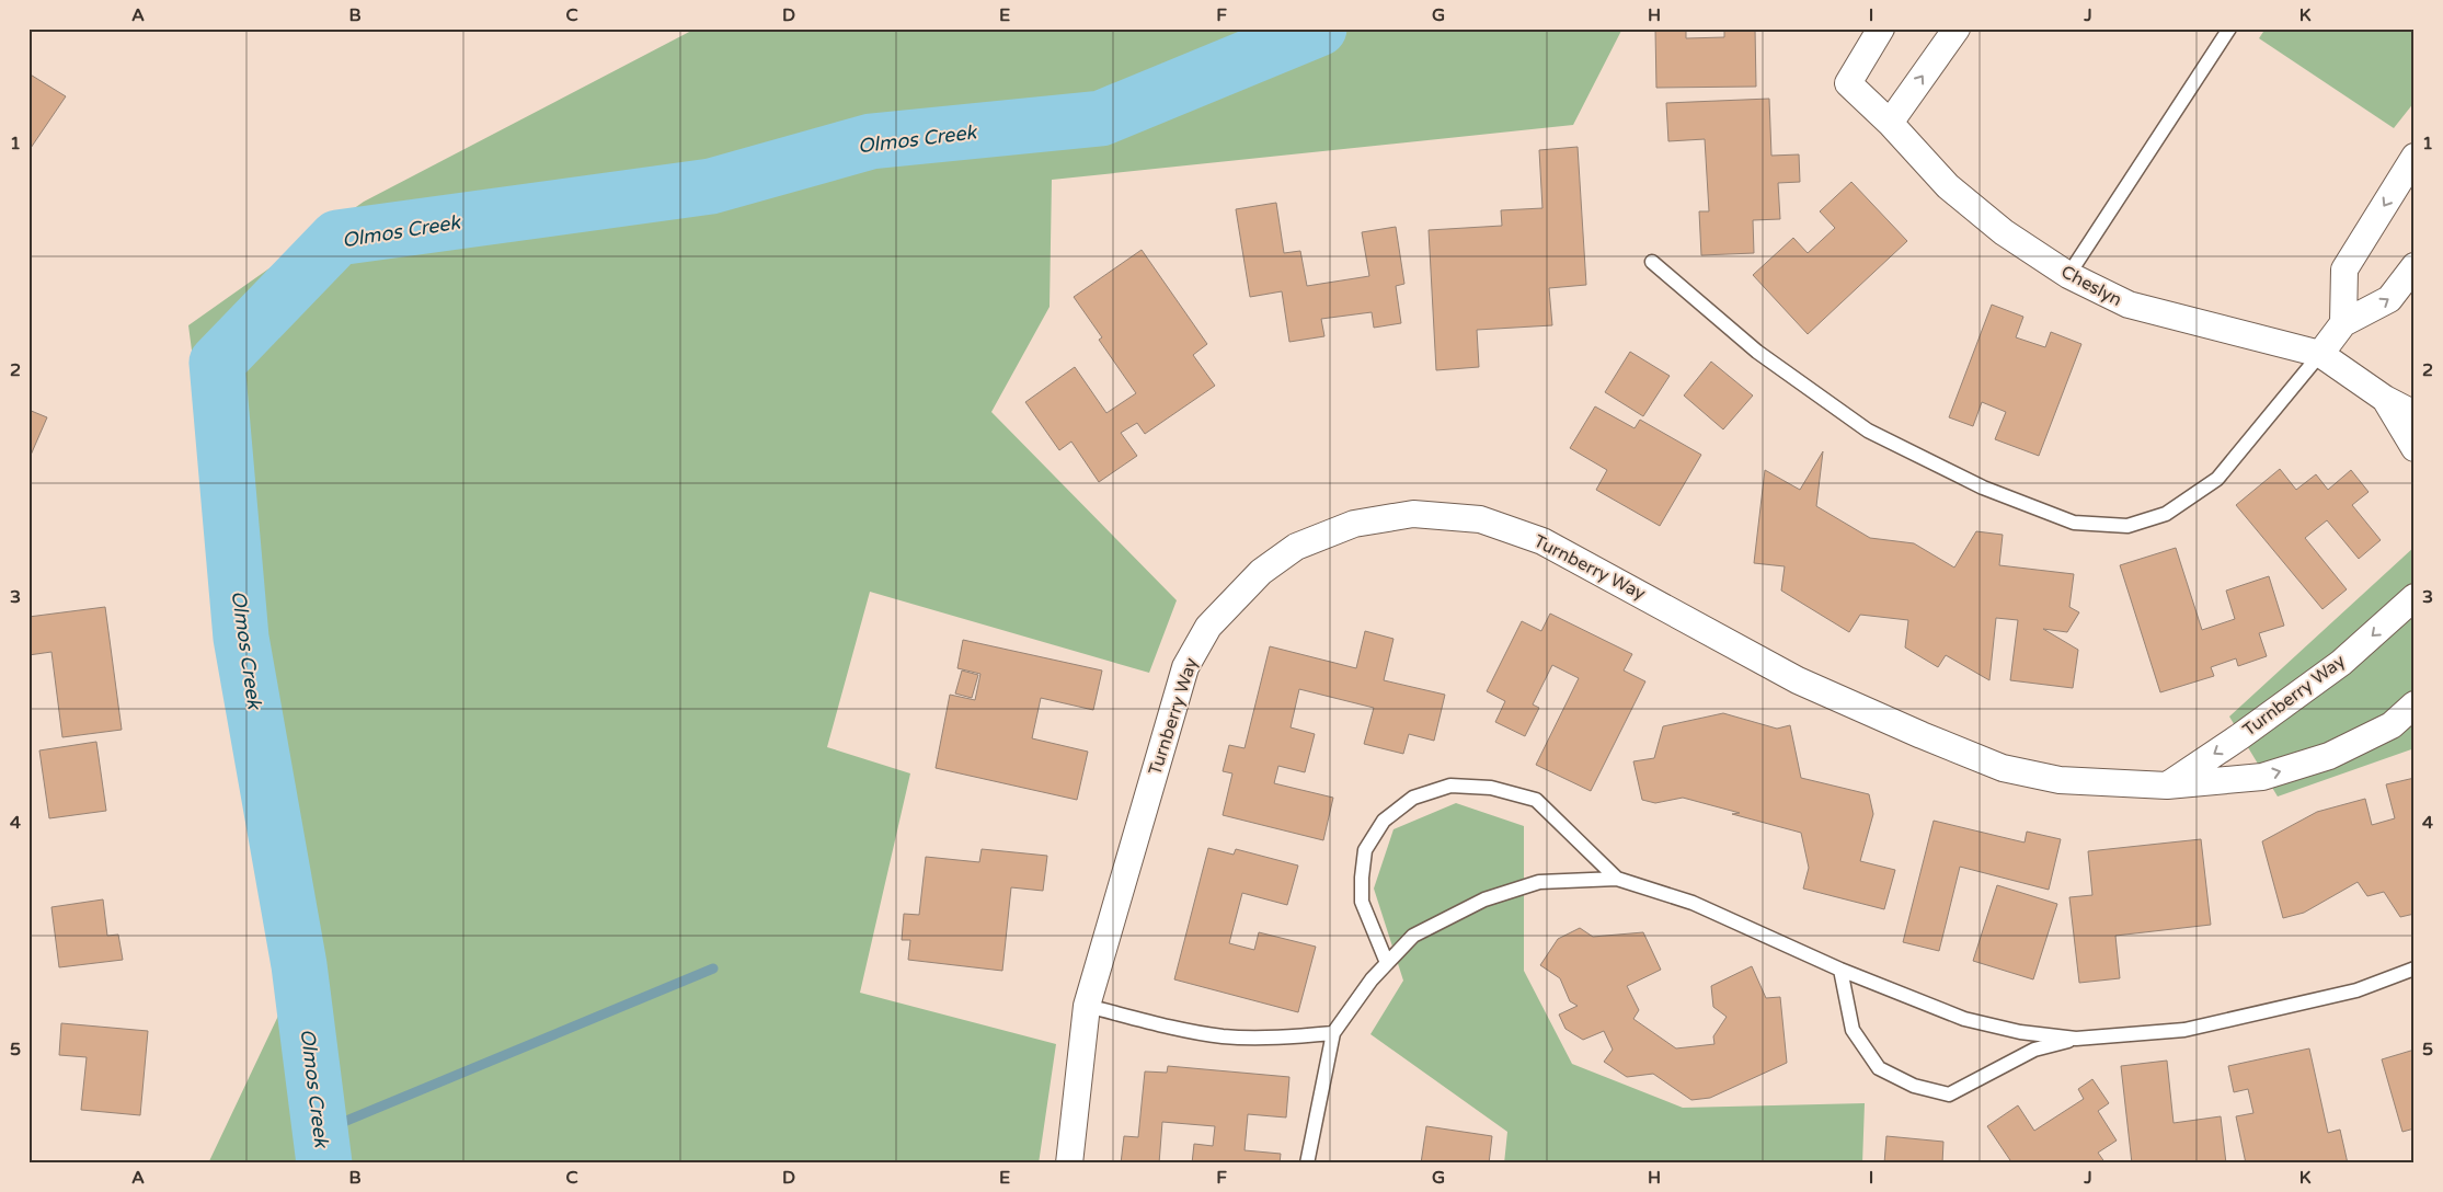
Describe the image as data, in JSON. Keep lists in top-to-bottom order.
{
  "streets": {
    "street": ["Cheslyn", "Turnberry Way"]
  },
  "water": ["Olmos Creek"],
  "grid": {
    "columns": [
      "A",
      "B",
      "C",
      "D",
      "E",
      "F",
      "G",
      "H",
      "I",
      "J",
      "K"
    ],
    "rows": [
      "1",
      "2",
      "3",
      "4",
      "5"
    ]
  }
}
